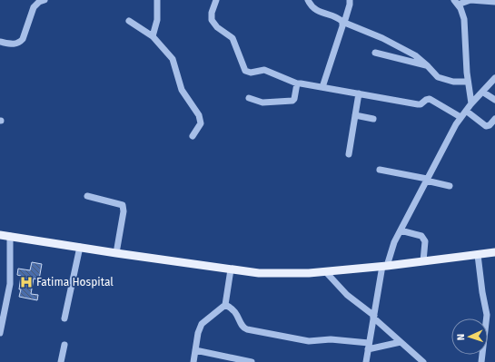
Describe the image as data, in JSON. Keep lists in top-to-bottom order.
{
  "places": {
    "hospital": ["Fatima Hospital"]
  },
  "north": "left"
}
